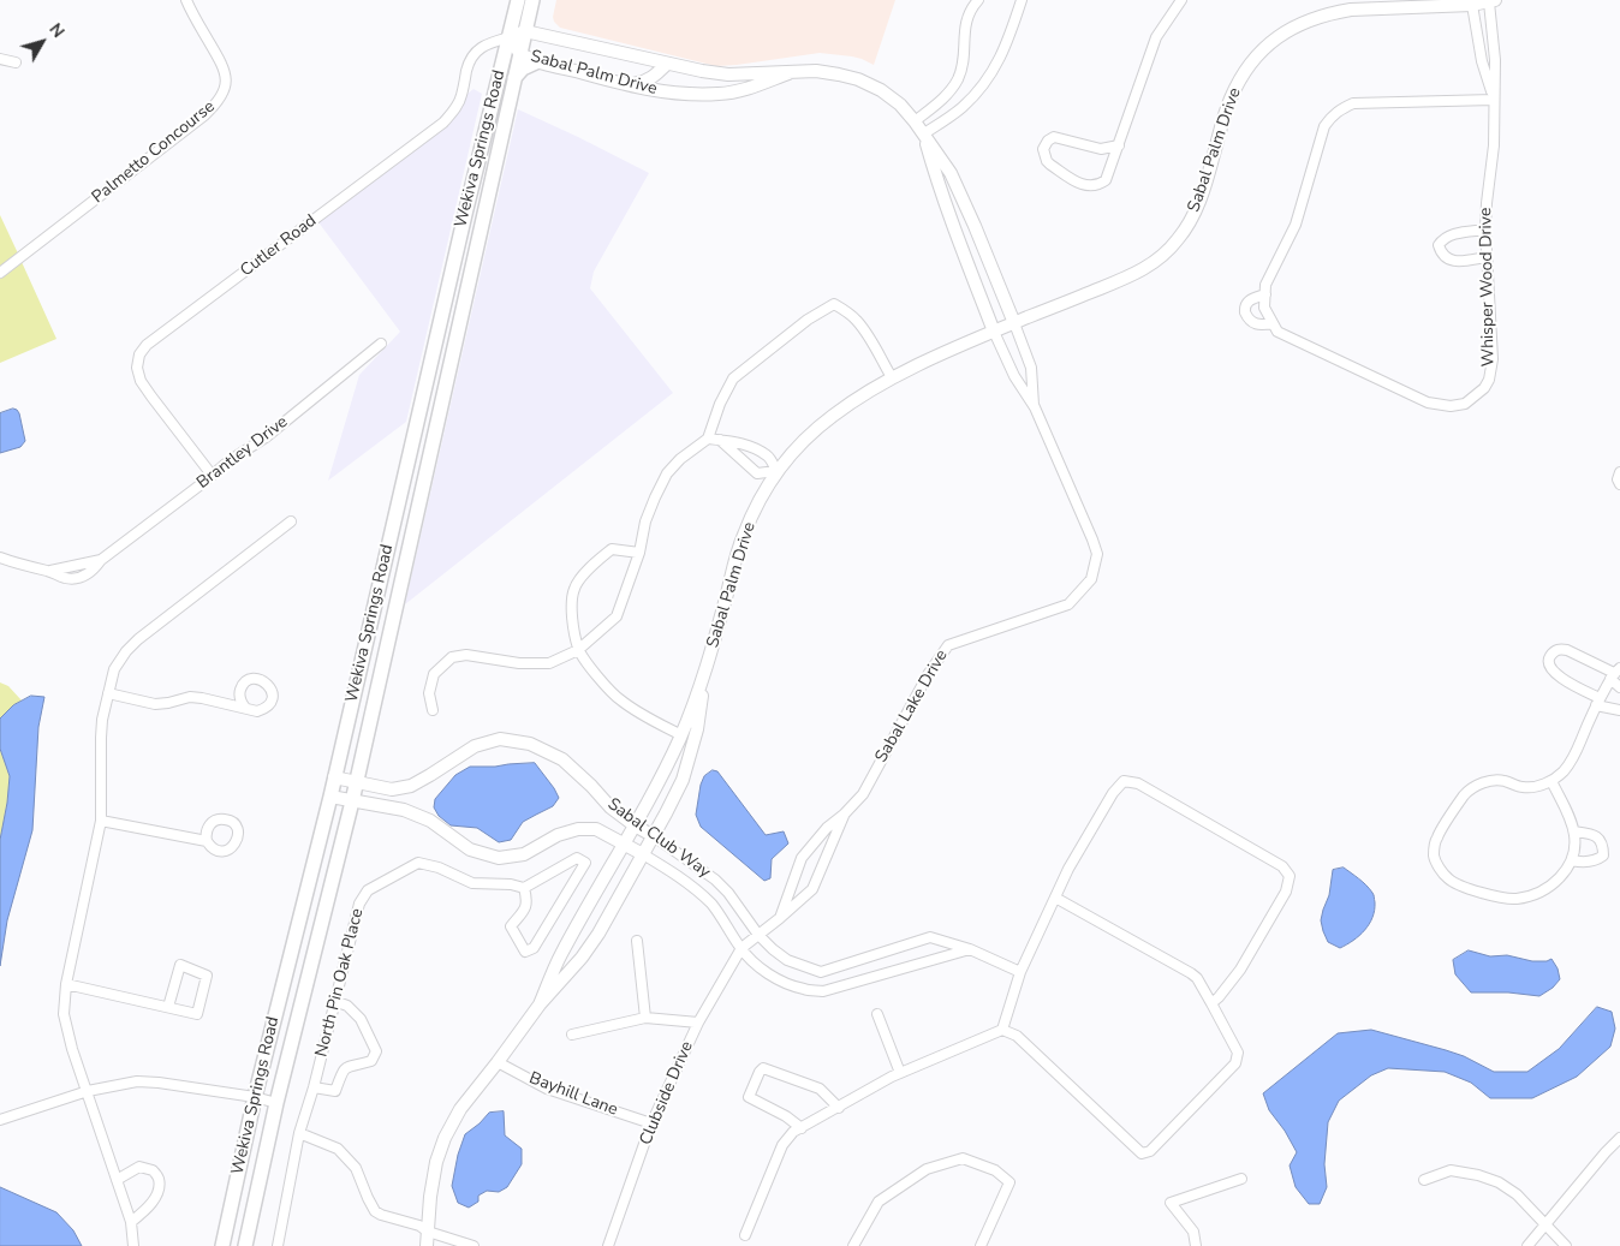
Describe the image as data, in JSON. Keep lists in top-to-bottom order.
{
  "streets": {
    "main road": ["Wekiva Springs Road"],
    "street": [
      "Sabal Palm Drive",
      "Palmetto Concourse",
      "Cutler Road",
      "Whisper Wood Drive",
      "Brantley Drive",
      "Sabal Lake Drive",
      "Sabal Club Way",
      "North Pin Oak Place",
      "Clubside Drive",
      "Bayhill Lane"
    ]
  },
  "crossings": [
    ["Sabal Palm Drive", "Wekiva Springs Road"],
    ["Sabal Palm Drive", "Cutler Road"],
    ["Sabal Palm Drive", "Whisper Wood Drive"],
    ["Sabal Palm Drive", "Sabal Lake Drive"],
    ["Sabal Palm Drive", "Sabal Club Way"],
    ["Wekiva Springs Road", "Cutler Road"],
    ["Wekiva Springs Road", "Sabal Club Way"],
    ["Cutler Road", "Brantley Drive"],
    ["Sabal Lake Drive", "Sabal Club Way"],
    ["Sabal Lake Drive", "Clubside Drive"],
    ["Sabal Club Way", "Clubside Drive"],
    ["Clubside Drive", "Bayhill Lane"]
  ],
  "north": "top right"
}
